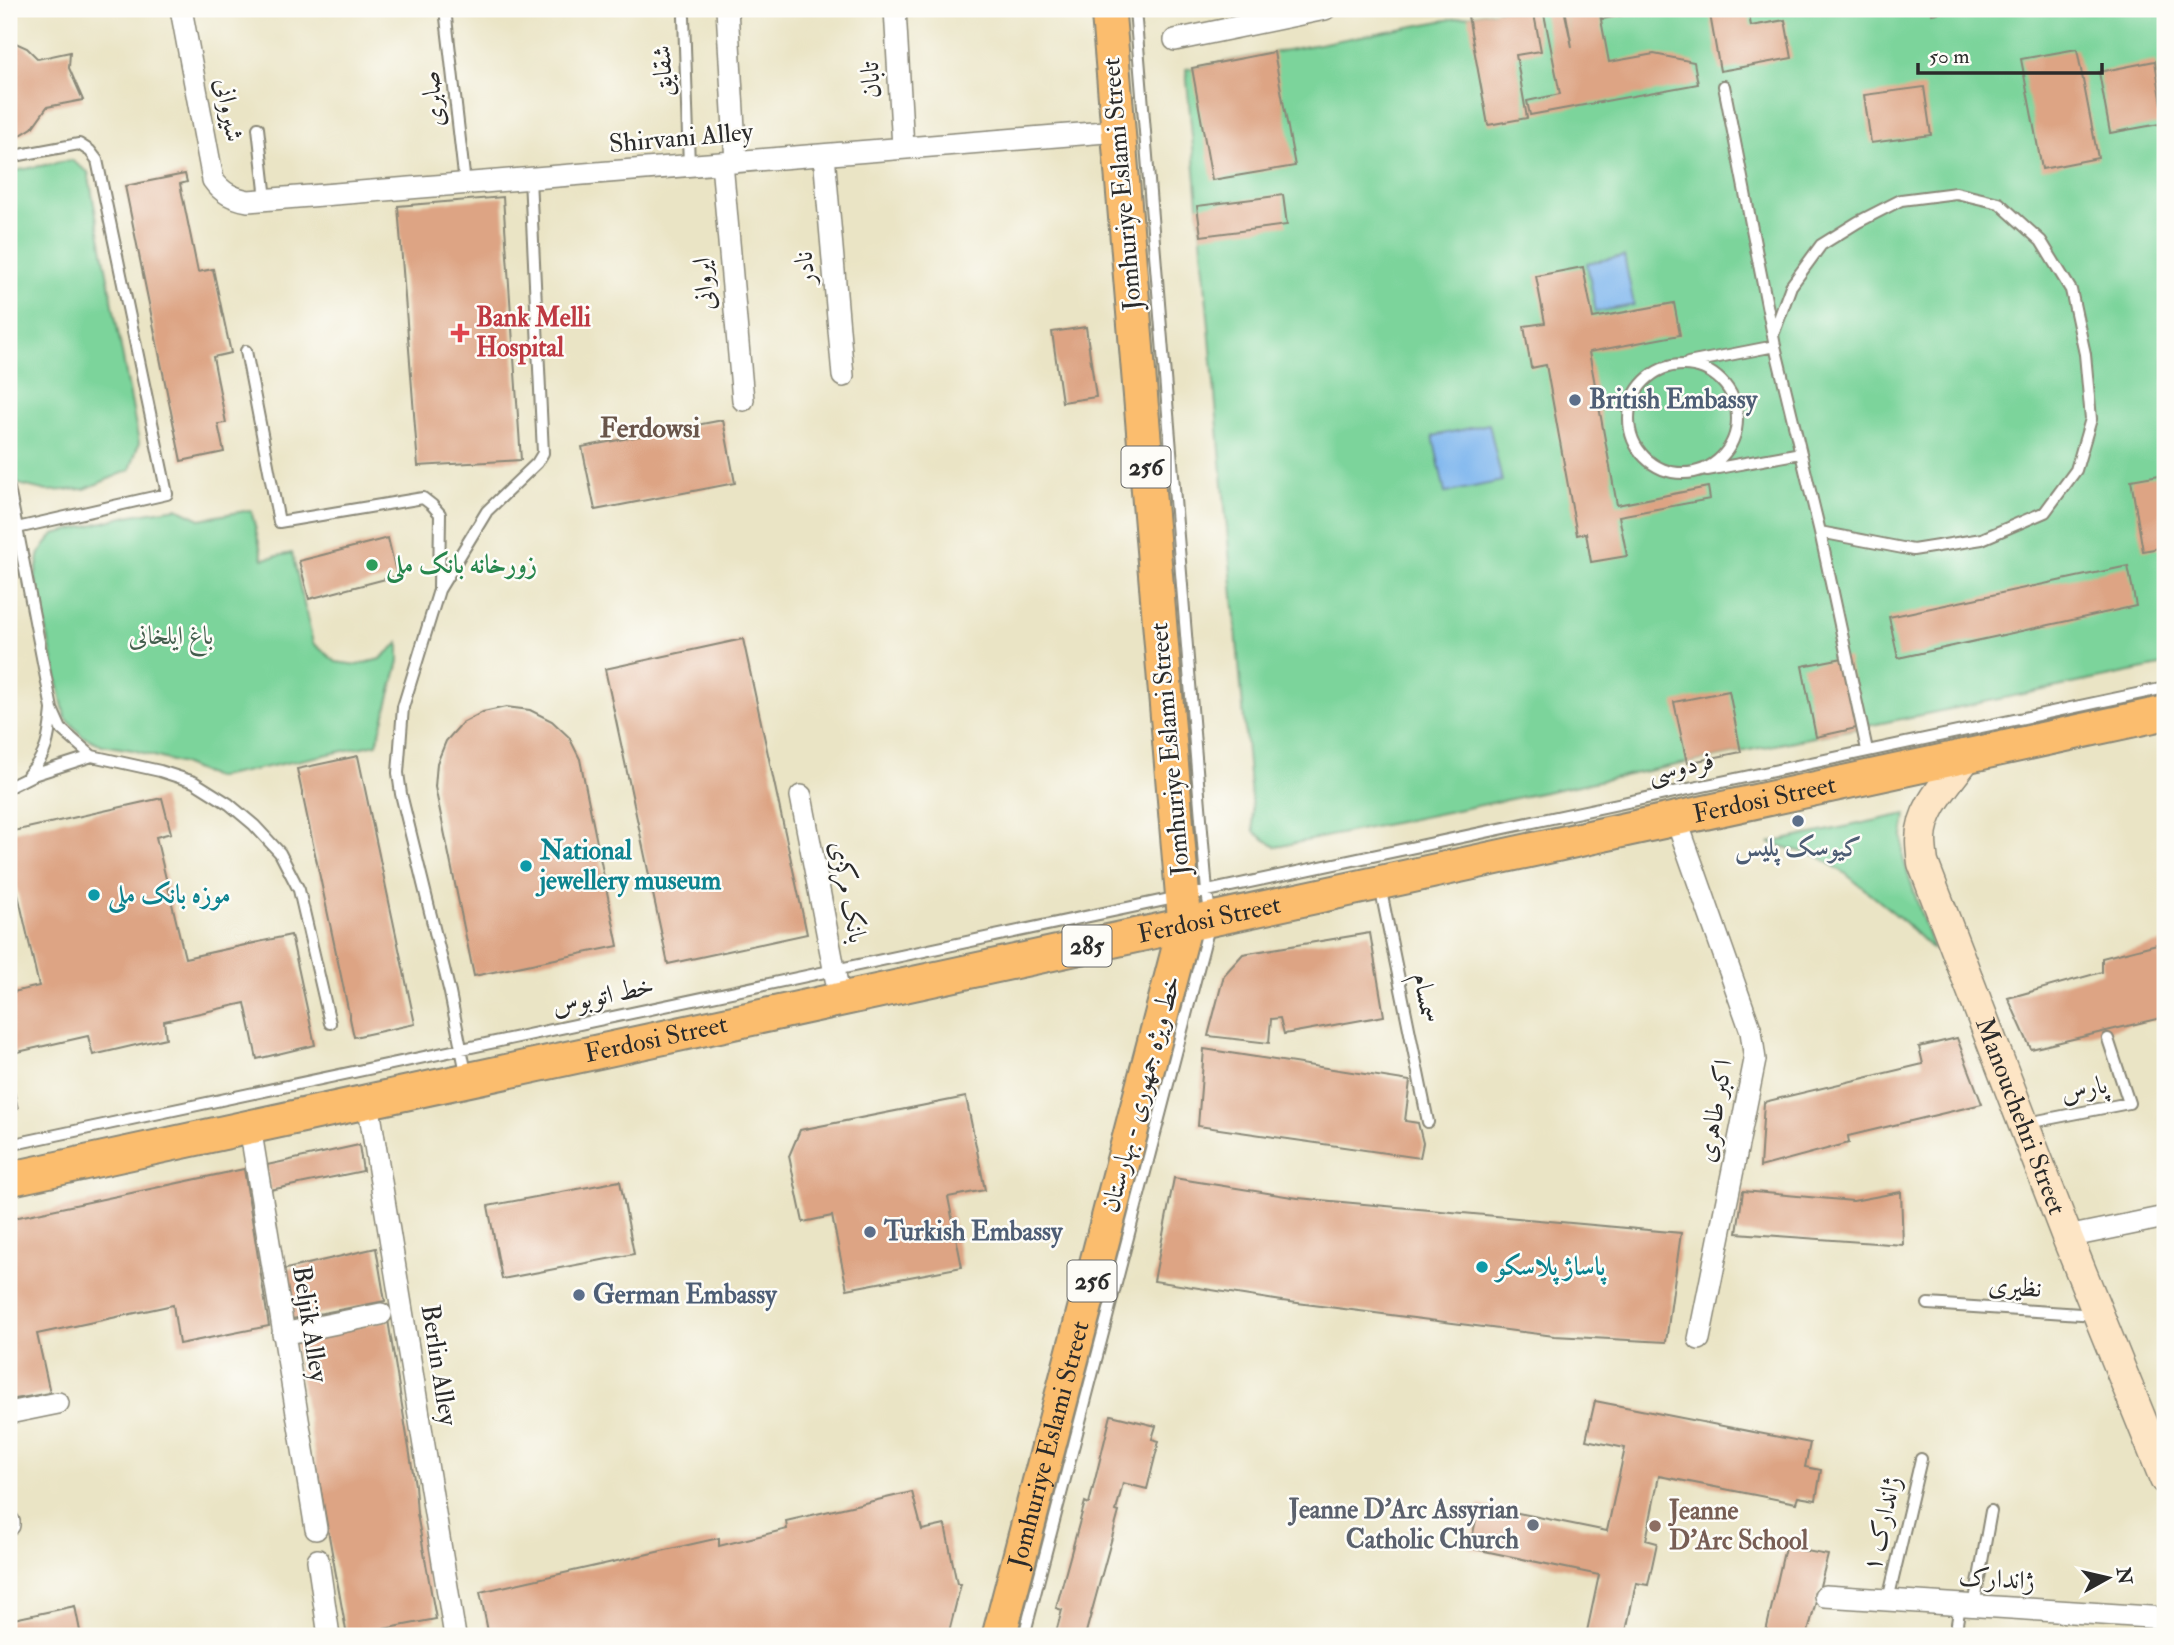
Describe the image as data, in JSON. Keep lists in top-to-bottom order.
{
  "streets": {
    "main road": [
      "Jomhuriye Eslami Street",
      "256",
      "Ferdosi Street",
      "285"
    ],
    "street": [
      "تابان",
      "شیروانی",
      "Shirvani Alley",
      "نادر",
      "ایروانی",
      "بانک مرکزی",
      "اکبر طاهری",
      "Manouchehri Street",
      "Beljik Alley",
      "Berlin Alley",
      "ژاندارک"
    ],
    "lane": [
      "شقایق",
      "صابری",
      "فردوسی",
      "سمسام",
      "پارس",
      "خط ویژه جمهوری - بهارستان",
      "نظیری",
      "ژاندارک ۱"
    ]
  },
  "crossings": [
    ["شقایق", "Shirvani Alley"],
    ["تابان", "Shirvani Alley"],
    ["صابری", "Shirvani Alley"],
    ["شیروانی", "Shirvani Alley"],
    ["Shirvani Alley", "Jomhuriye Eslami Street"],
    ["Shirvani Alley", "نادر"],
    ["Shirvani Alley", "ایروانی"],
    ["Jomhuriye Eslami Street", "فردوسی"],
    ["Jomhuriye Eslami Street", "Ferdosi Street"],
    ["Jomhuriye Eslami Street", "خط ویژه جمهوری - بهارستان"],
    ["فردوسی", "Ferdosi Street"],
    ["فردوسی", "خط ویژه جمهوری - بهارستان"],
    ["Ferdosi Street", "بانک مرکزی"],
    ["Ferdosi Street", "سمسام"],
    ["Ferdosi Street", "خط ویژه جمهوری - بهارستان"],
    ["Ferdosi Street", "اکبر طاهری"],
    ["Ferdosi Street", "Manouchehri Street"],
    ["Ferdosi Street", "Beljik Alley"],
    ["Ferdosi Street", "Berlin Alley"],
    ["پارس", "Manouchehri Street"],
    ["Manouchehri Street", "نظیری"],
    ["ژاندارک ۱", "ژاندارک"]
  ],
  "districts": ["Ferdowsi"],
  "parks": ["باغ ایلخانی"],
  "places": {
    "health": ["Bank Melli Hospital"],
    "other": [
      "British Embassy",
      "زورخانه بانک ملی",
      "کیوسک پلیس",
      "National jewellery museum",
      "موزه بانک ملی",
      "Turkish Embassy",
      "پاساژ پلاسکو",
      "German Embassy",
      "Jeanne D'Arc Assyrian Catholic Church",
      "Jeanne D'Arc School"
    ]
  },
  "scale_bar": "50 m",
  "north": "right"
}
